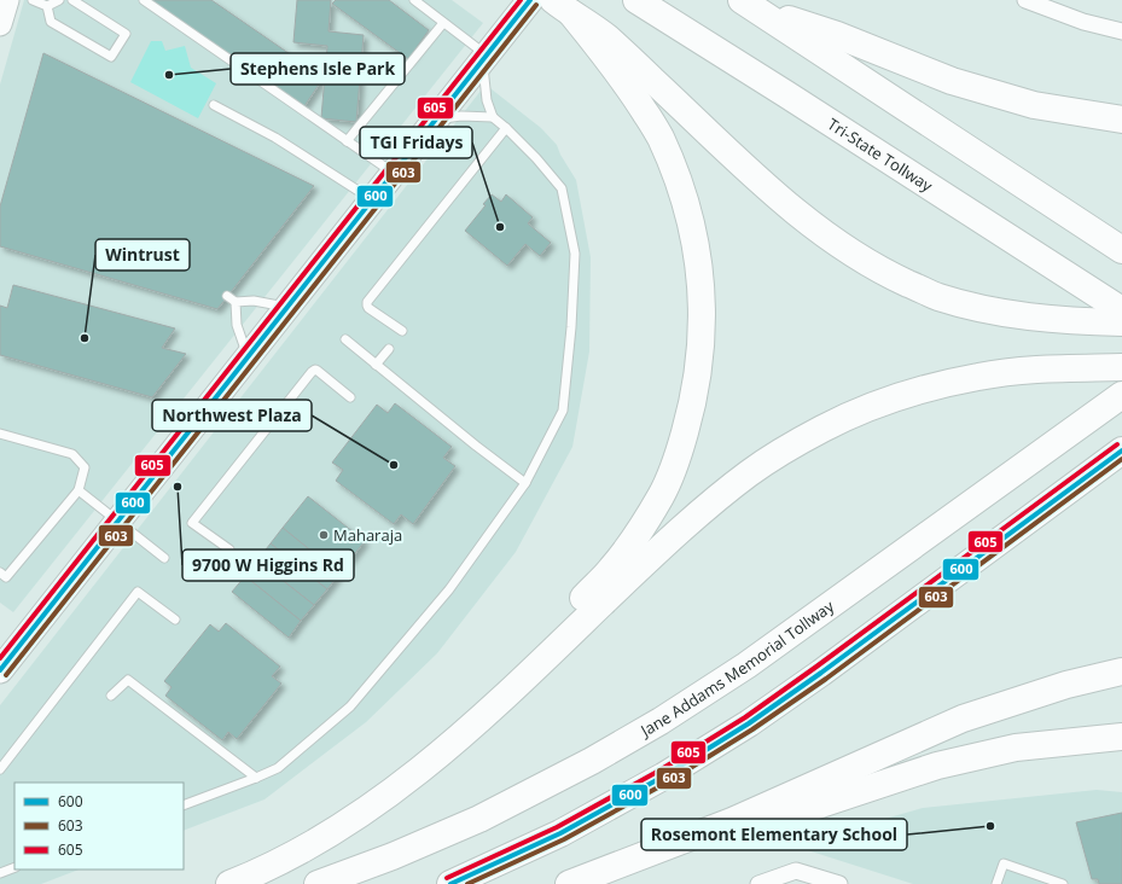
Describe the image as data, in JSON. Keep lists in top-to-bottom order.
{
  "streets": {
    "highway": ["Tri-State Tollway", "Jane Addams Memorial Tollway"]
  },
  "places": [
    "Stephens Isle Park",
    "TGI Fridays",
    "Wintrust",
    "Northwest Plaza",
    "9700 W Higgins Rd",
    "Maharaja",
    "Rosemont Elementary School"
  ],
  "lines": ["transit line 600", "transit line 605", "transit line 603"],
  "legend": ["600", "603", "605"]
}
